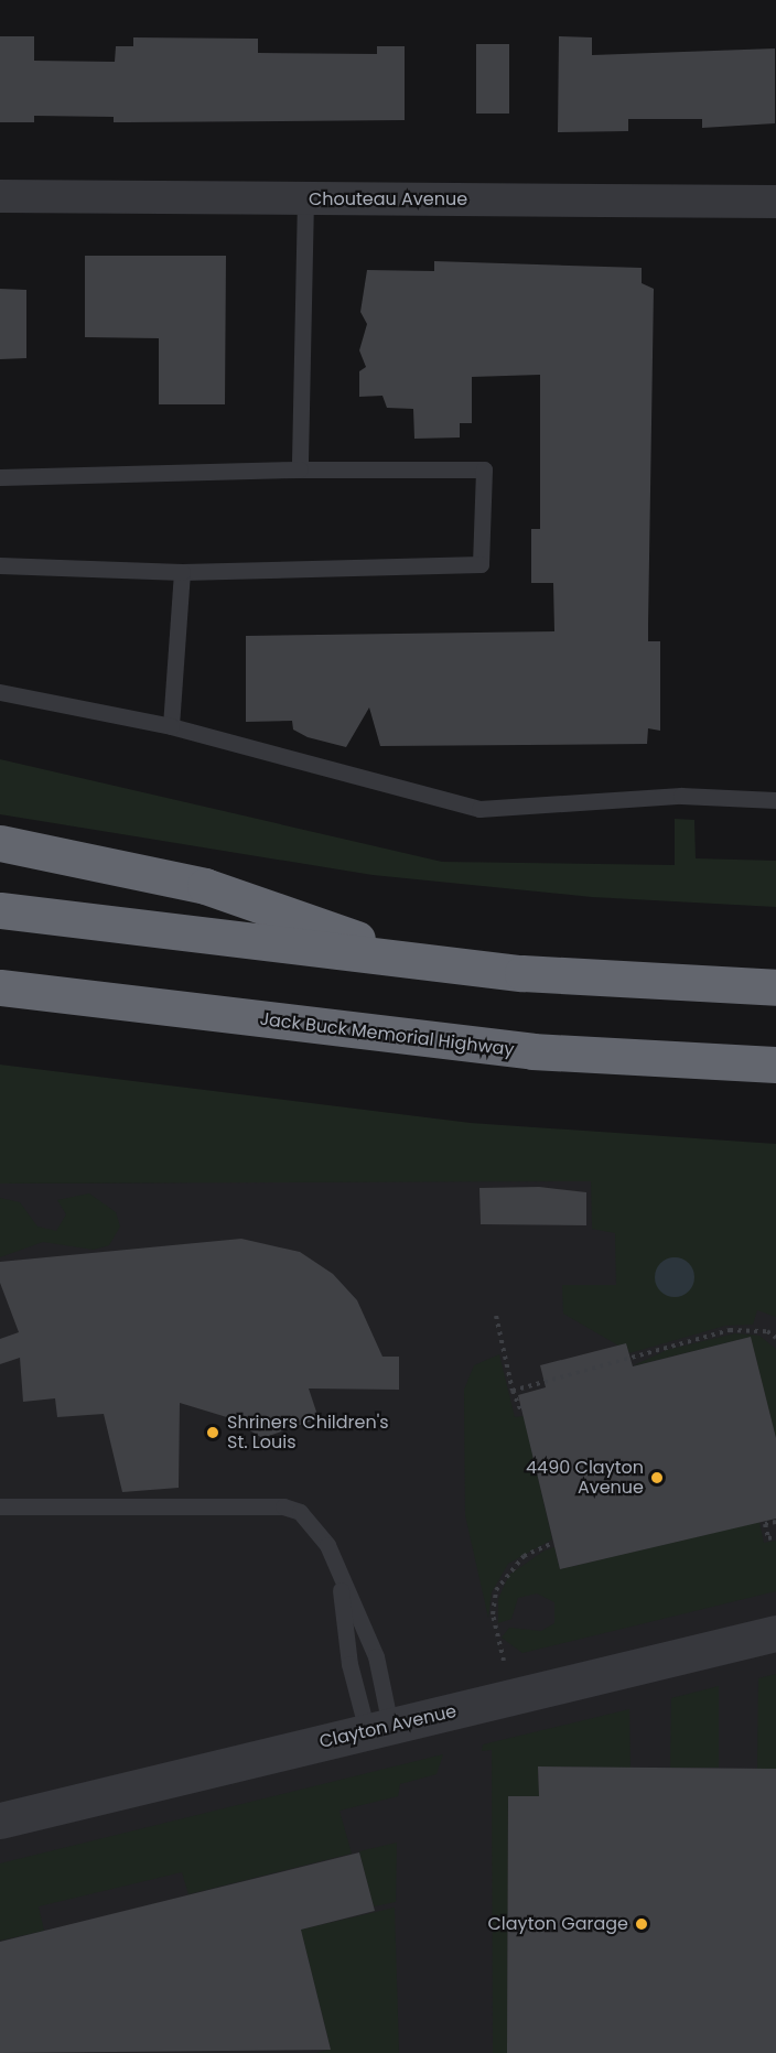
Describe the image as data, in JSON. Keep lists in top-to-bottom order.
{
  "streets": {
    "highway": ["Jack Buck Memorial Highway"],
    "street": ["Chouteau Avenue", "Clayton Avenue"]
  },
  "places": ["Shriners Children's St. Louis", "4490 Clayton Avenue", "Clayton Garage"]
}
